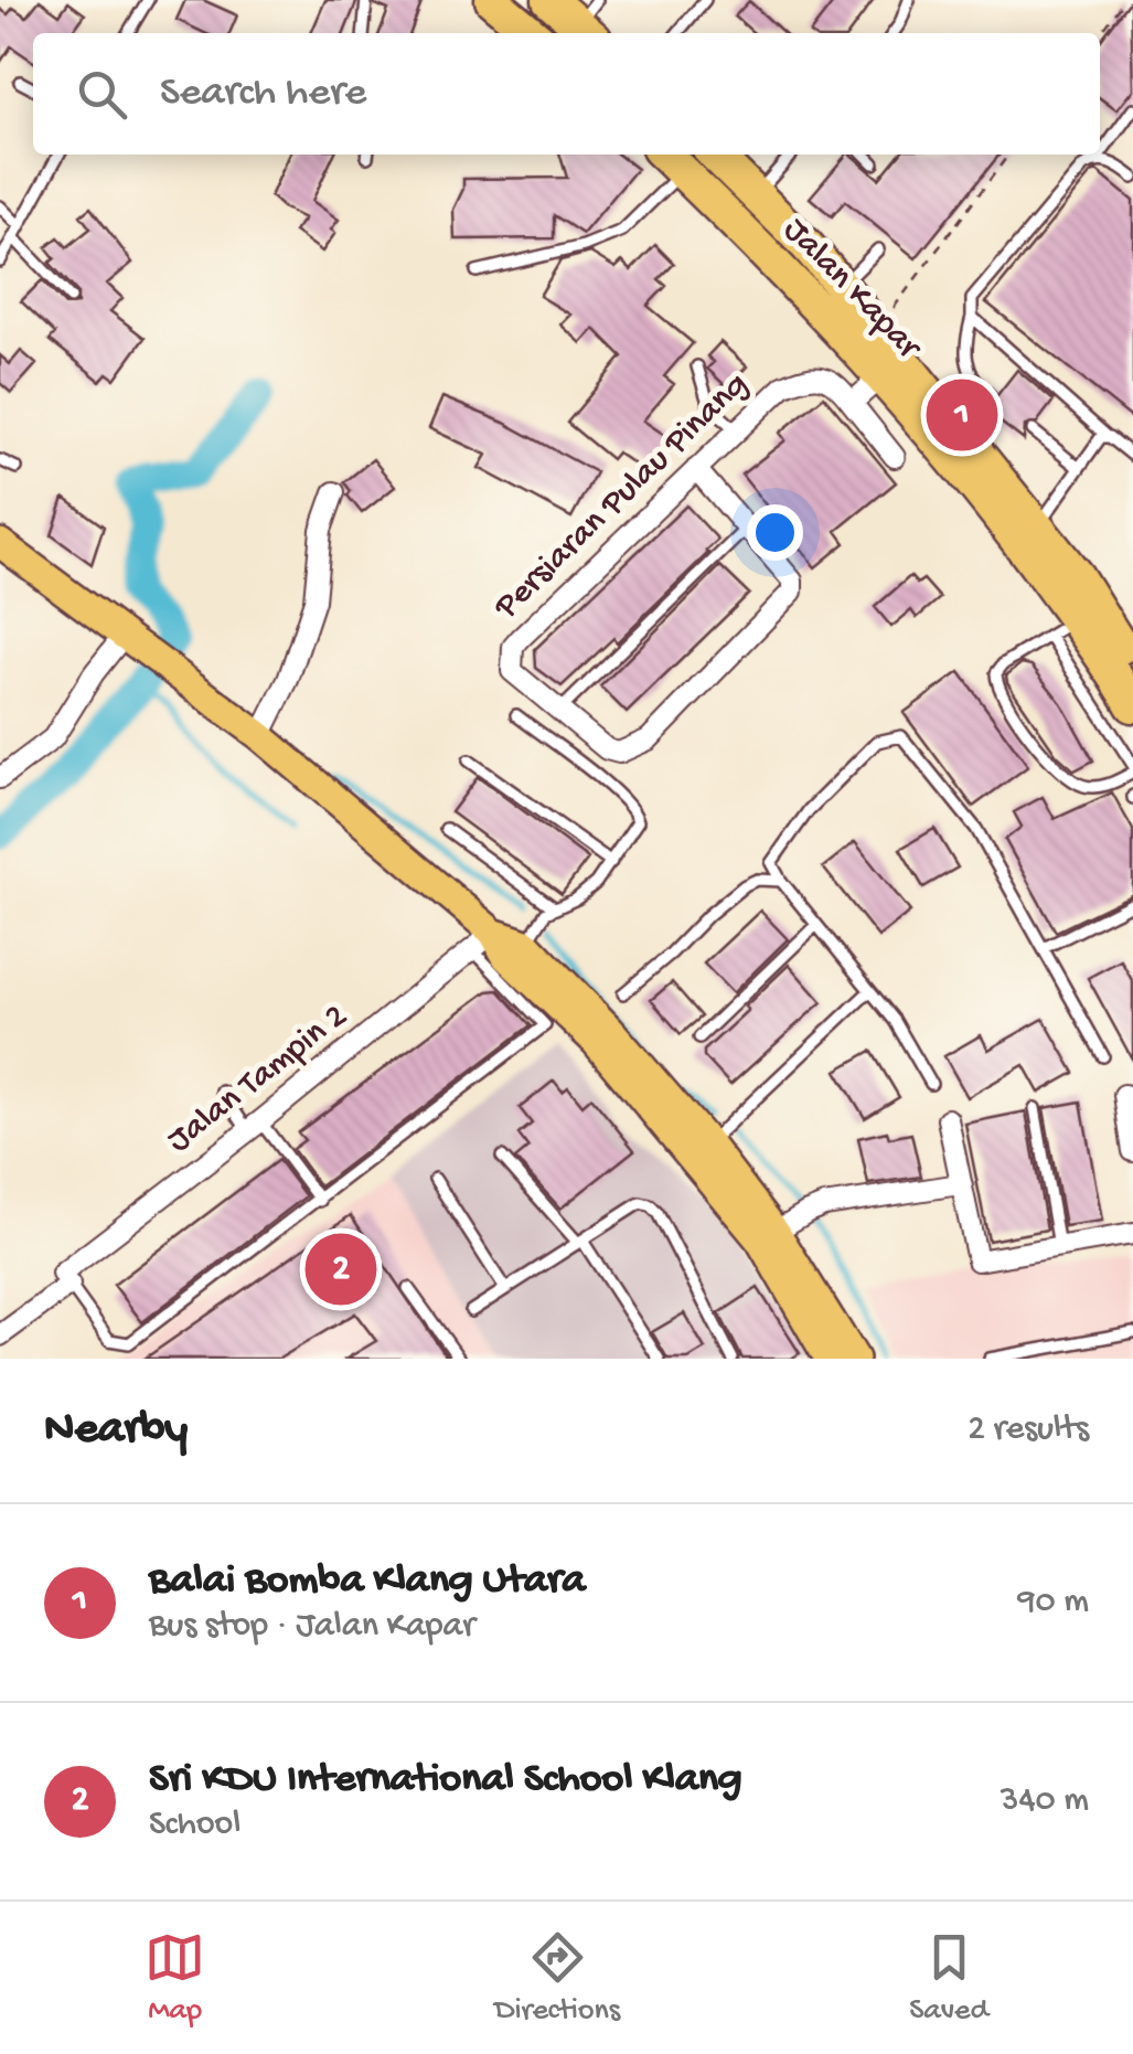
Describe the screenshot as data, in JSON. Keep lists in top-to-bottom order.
{
  "streets": {
    "highway": ["Jalan Kapar"],
    "street": ["Persiaran Pulau Pinang", "Jalan Tampin 2"]
  },
  "page": {
    "search": "Search here",
    "pins": ["1", "2"],
    "heading": ["Nearby", "2 results"],
    "list": [
      {
        "mark": "1",
        "name": "Balai Bomba Klang Utara",
        "note": "Bus stop · Jalan Kapar",
        "value": "90 m"
      },
      {
        "mark": "2",
        "name": "Sri KDU International School Klang",
        "note": "School",
        "value": "340 m"
      }
    ],
    "nav": ["Map", "Directions", "Saved"]
  }
}
